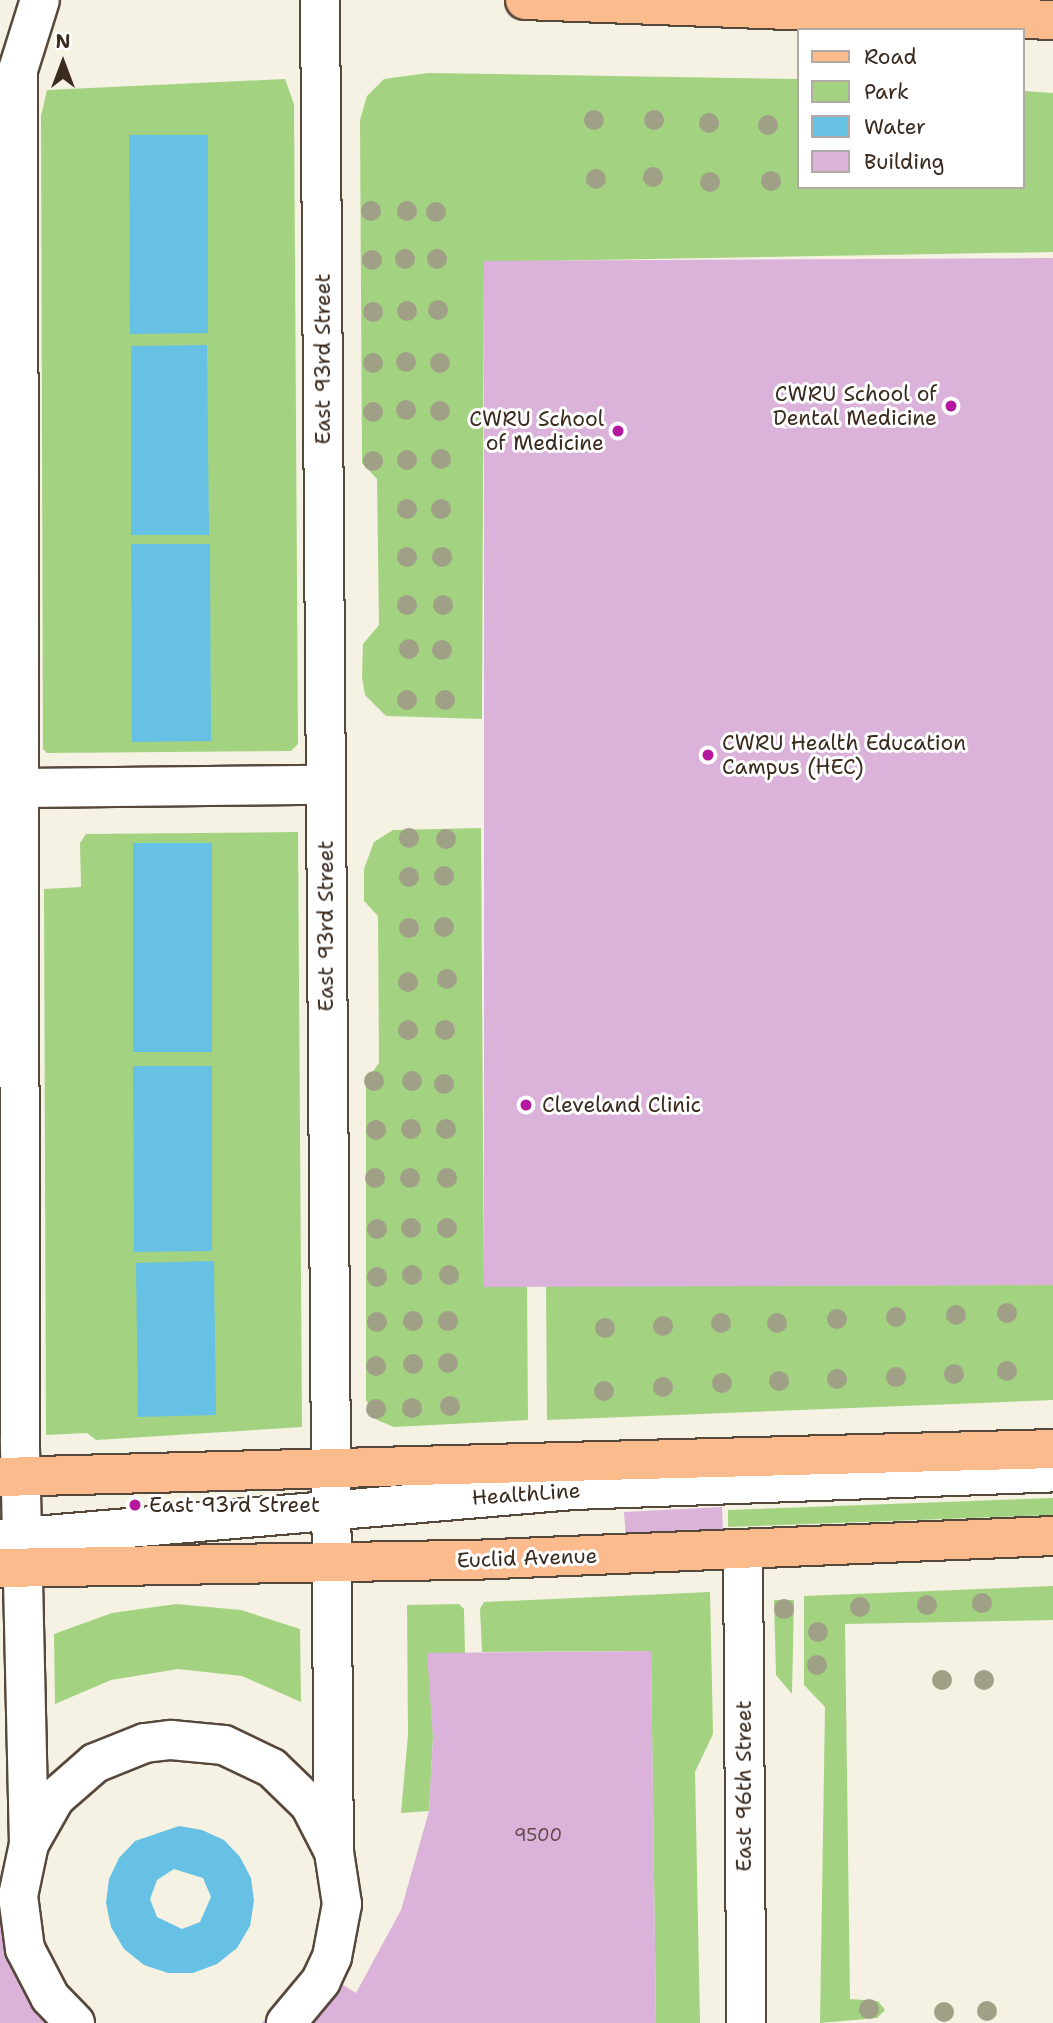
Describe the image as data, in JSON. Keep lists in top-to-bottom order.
{
  "streets": {
    "main road": ["Euclid Avenue"],
    "street": ["East 93rd Street", "HealthLine", "East 96th Street"]
  },
  "crossings": [
    ["East 93rd Street", "HealthLine"],
    ["East 93rd Street", "Euclid Avenue"],
    ["HealthLine", "Euclid Avenue"],
    ["Euclid Avenue", "East 96th Street"]
  ],
  "places": [
    "CWRU School of Dental Medicine",
    "CWRU School of Medicine",
    "CWRU Health Education Campus (HEC)",
    "Cleveland Clinic",
    "East 93rd Street"
  ],
  "house_numbers": ["9500"],
  "legend": [
    "Road",
    "Park",
    "Water",
    "Building"
  ],
  "north": "top"
}
